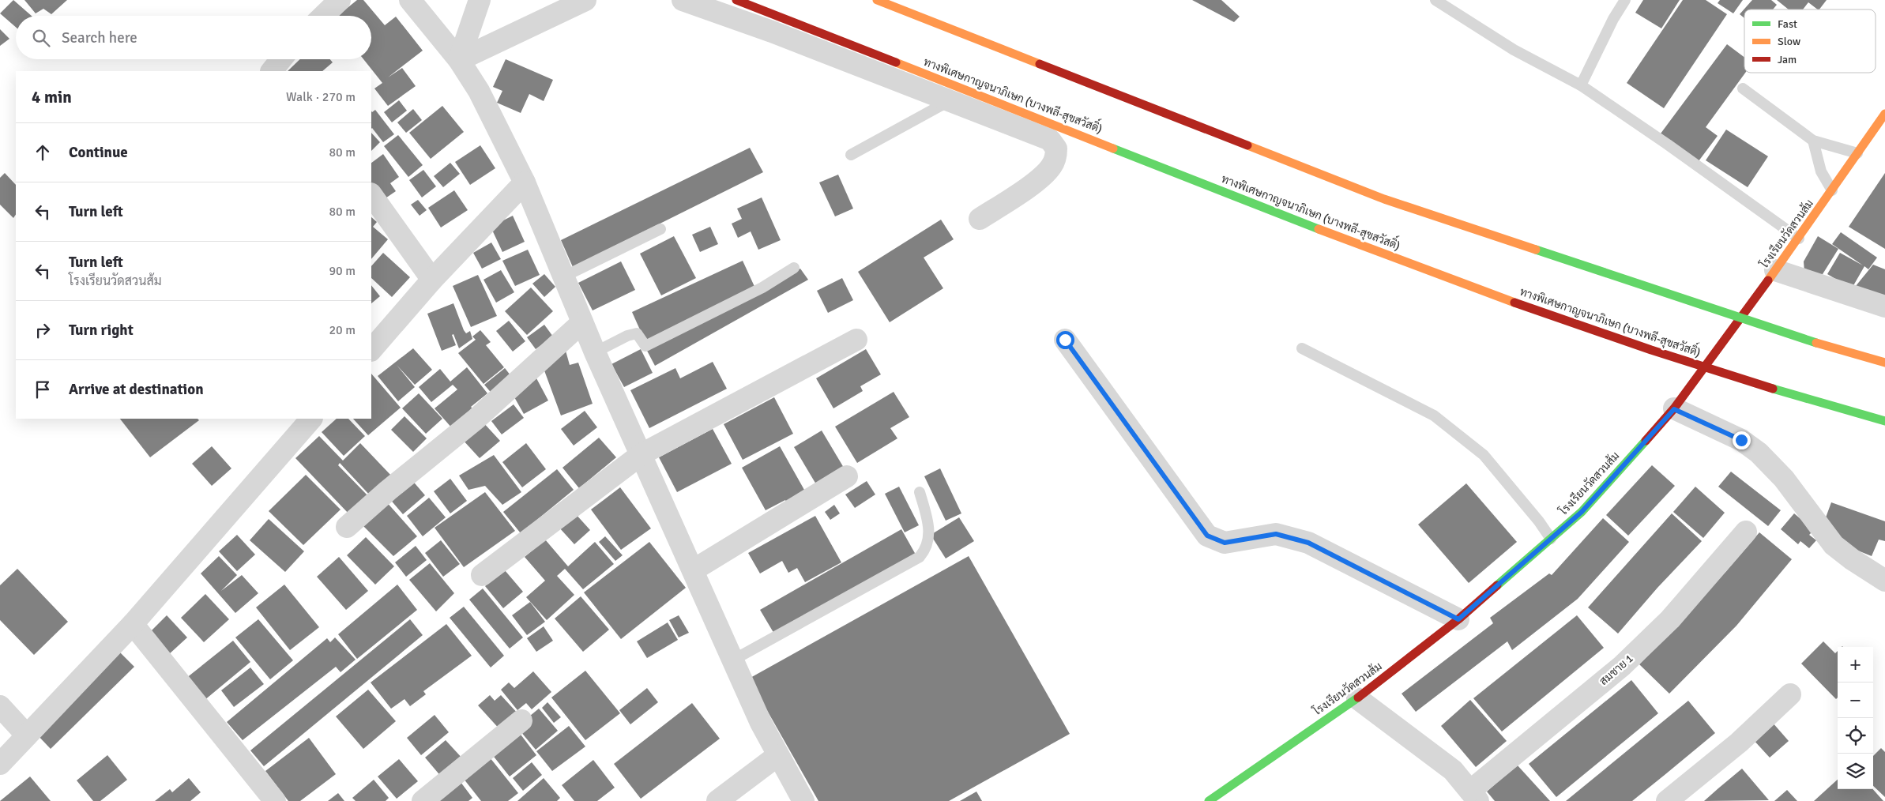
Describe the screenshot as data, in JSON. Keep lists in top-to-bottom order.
{
  "streets": {
    "main road": ["ทางพิเศษกาญจนาภิเษก (บางพลี-สุขสวัสดิ์)", "โรงเรียนวัดสวนส้ม"],
    "street": ["สมชาย 1"]
  },
  "legend": ["Fast", "Slow", "Jam"],
  "page": {
    "search": "Search here",
    "heading": ["4 min", "Walk · 270 m"],
    "list": [
      ["Continue", "80 m"],
      ["Turn left", "80 m"],
      ["Turn left", "โรงเรียนวัดสวนส้ม", "90 m"],
      ["Turn right", "20 m"],
      "Arrive at destination"
    ],
    "map_buttons": ["+", "−"]
  }
}
